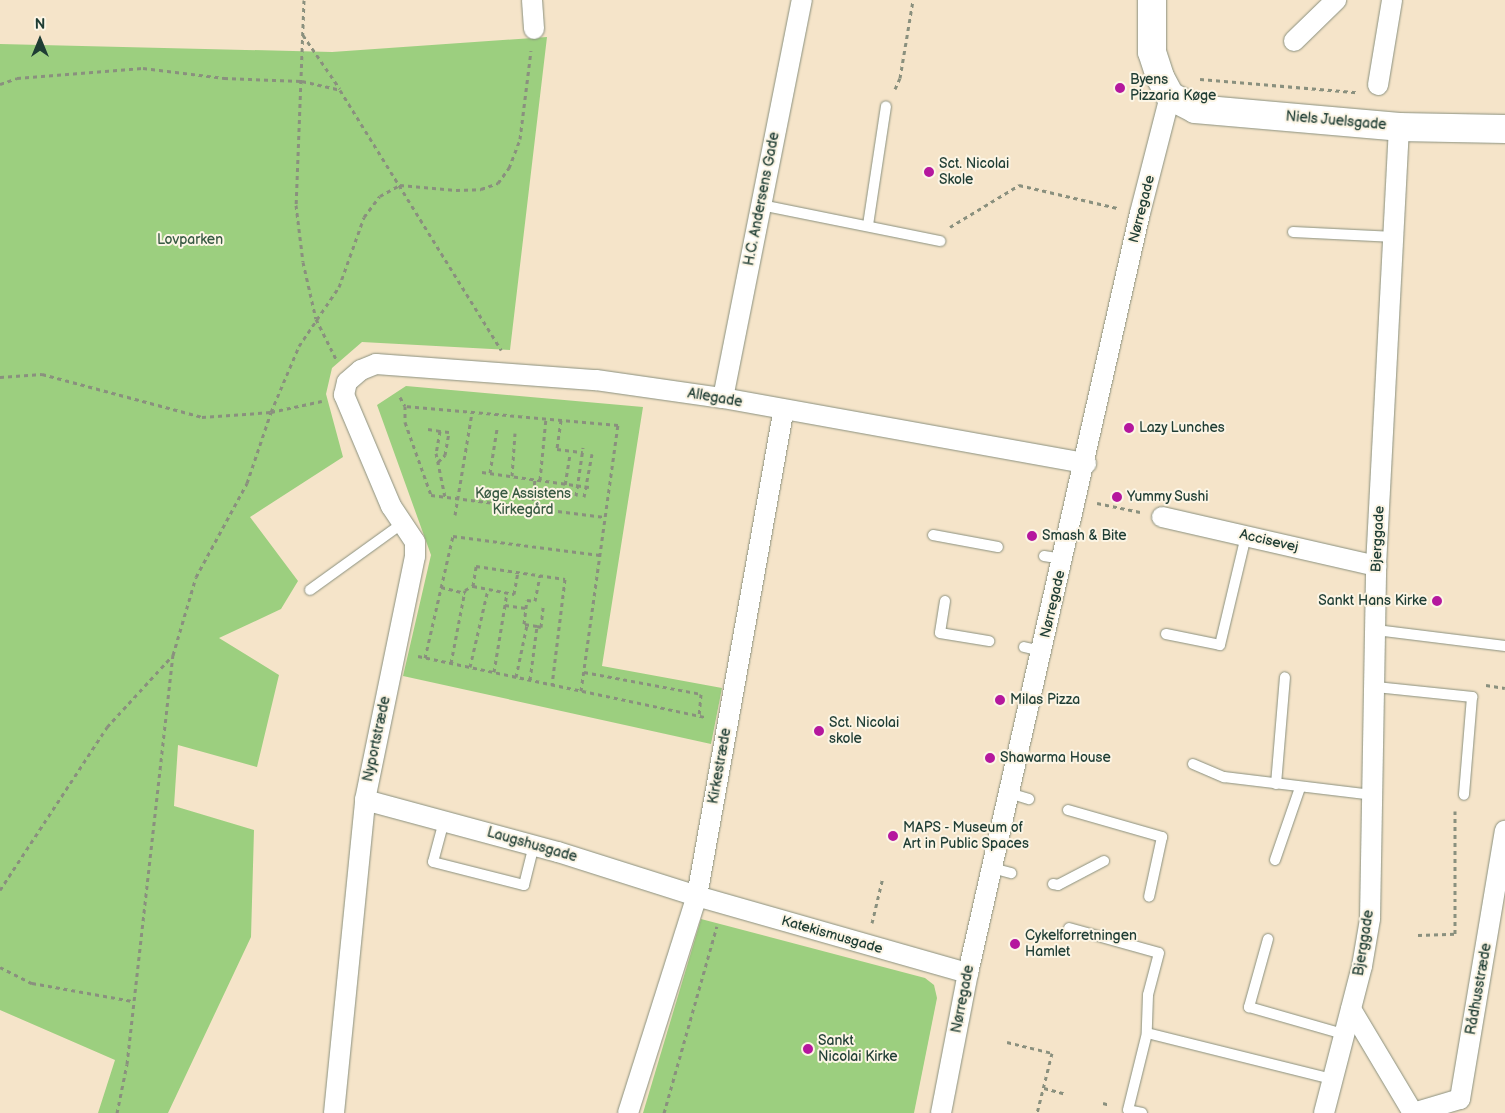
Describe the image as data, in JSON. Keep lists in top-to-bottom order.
{
  "streets": {
    "street": [
      "Niels Juelsgade",
      "H.C. Andersens Gade",
      "Nørregade",
      "Allegade",
      "Bjerggade",
      "Accisevej",
      "Nyportstræde",
      "Kirkestræde",
      "Laugshusgade",
      "Katekismusgade",
      "Rådhusstræde"
    ]
  },
  "crossings": [
    ["Niels Juelsgade", "Nørregade"],
    ["Niels Juelsgade", "Bjerggade"],
    ["H.C. Andersens Gade", "Allegade"],
    ["Nørregade", "Allegade"],
    ["Nørregade", "Katekismusgade"],
    ["Allegade", "Nyportstræde"],
    ["Allegade", "Kirkestræde"],
    ["Bjerggade", "Accisevej"],
    ["Nyportstræde", "Laugshusgade"],
    ["Kirkestræde", "Laugshusgade"],
    ["Kirkestræde", "Katekismusgade"],
    ["Laugshusgade", "Katekismusgade"]
  ],
  "parks": ["Lovparken", "Køge Assistens Kirkegård"],
  "places": [
    "Byens Pizzaria Køge",
    "Sct. Nicolai Skole",
    "Lazy Lunches",
    "Yummy Sushi",
    "Smash & Bite",
    "Sankt Hans Kirke",
    "Milas Pizza",
    "Sct. Nicolai skole",
    "Shawarma House",
    "MAPS - Museum of Art in Public Spaces",
    "Cykelforretningen Hamlet",
    "Sankt Nicolai Kirke"
  ],
  "north": "top"
}
